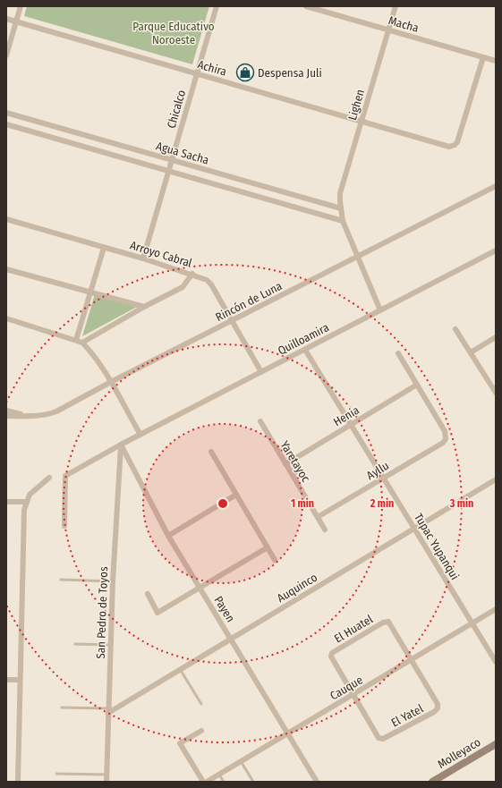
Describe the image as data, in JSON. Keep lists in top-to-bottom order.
{
  "streets": {
    "main road": ["Molleyaco"],
    "street": [
      "Macha",
      "Achira",
      "Lighen",
      "Chicalco",
      "Agua Sacha",
      "Arroyo Cabral",
      "Rincón de Luna",
      "Quilloamira",
      "Henia",
      "Yaretayoc",
      "Ayllu",
      "Tupac Yupanqui",
      "Auquinco",
      "Payen",
      "San Pedro de Toyos",
      "El Huatel",
      "Cauque",
      "El Yatel"
    ]
  },
  "crossings": [
    ["Macha", "Achira"],
    ["Macha", "Lighen"],
    ["Achira", "Lighen"],
    ["Achira", "Chicalco"],
    ["Lighen", "Agua Sacha"],
    ["Chicalco", "Agua Sacha"],
    ["Chicalco", "Arroyo Cabral"],
    ["Arroyo Cabral", "Rincón de Luna"],
    ["Arroyo Cabral", "Quilloamira"],
    ["Quilloamira", "Tupac Yupanqui"],
    ["Quilloamira", "Payen"],
    ["Quilloamira", "San Pedro de Toyos"],
    ["Henia", "Yaretayoc"],
    ["Henia", "Ayllu"],
    ["Henia", "Tupac Yupanqui"],
    ["Yaretayoc", "Ayllu"],
    ["Ayllu", "Tupac Yupanqui"],
    ["Tupac Yupanqui", "Auquinco"],
    ["Tupac Yupanqui", "Cauque"],
    ["Auquinco", "Payen"],
    ["Auquinco", "San Pedro de Toyos"],
    ["Payen", "San Pedro de Toyos"],
    ["Payen", "Cauque"],
    ["El Huatel", "Cauque"],
    ["El Huatel", "El Yatel"],
    ["Cauque", "El Yatel"]
  ],
  "parks": ["Parque Educativo Noroeste"],
  "places": {
    "shop": ["Despensa Juli"]
  },
  "rings": ["1 min", "2 min", "3 min"]
}
